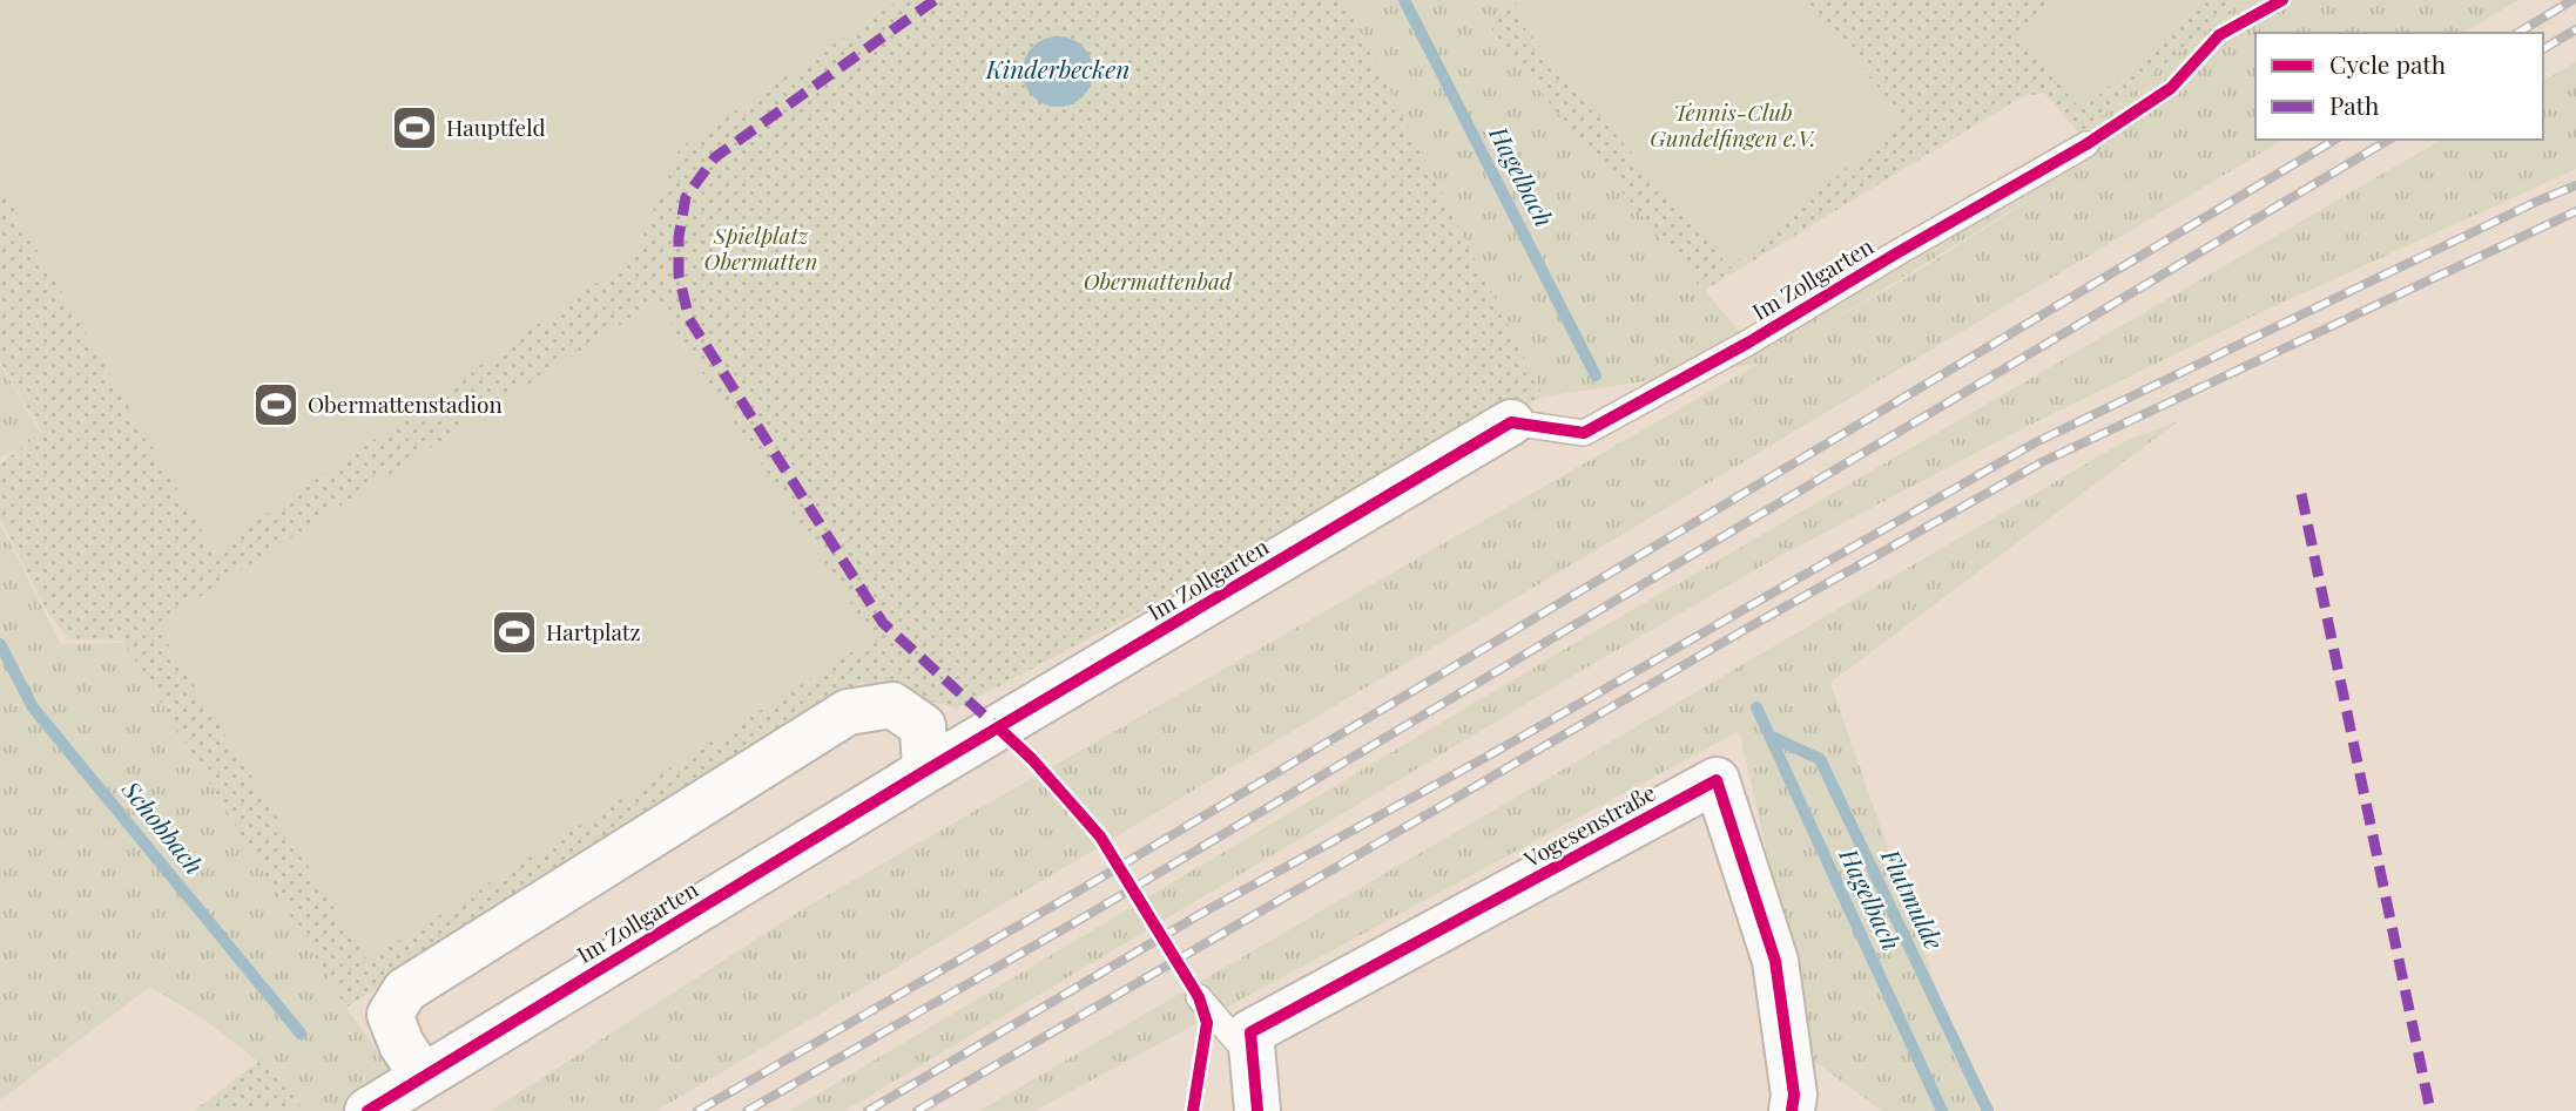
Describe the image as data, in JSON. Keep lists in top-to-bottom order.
{
  "streets": {
    "street": ["Im Zollgarten", "Vogesenstraße"]
  },
  "water": [
    "Kinderbecken",
    "Hagelbach",
    "Schobbach",
    "Flutmulde"
  ],
  "parks": ["Tennis-Club Gundelfingen e.V.", "Spielplatz Obermatten", "Obermattenbad"],
  "places": {
    "sports": ["Hauptfeld", "Obermattenstadion", "Hartplatz"]
  },
  "legend": ["Cycle path", "Path"]
}
